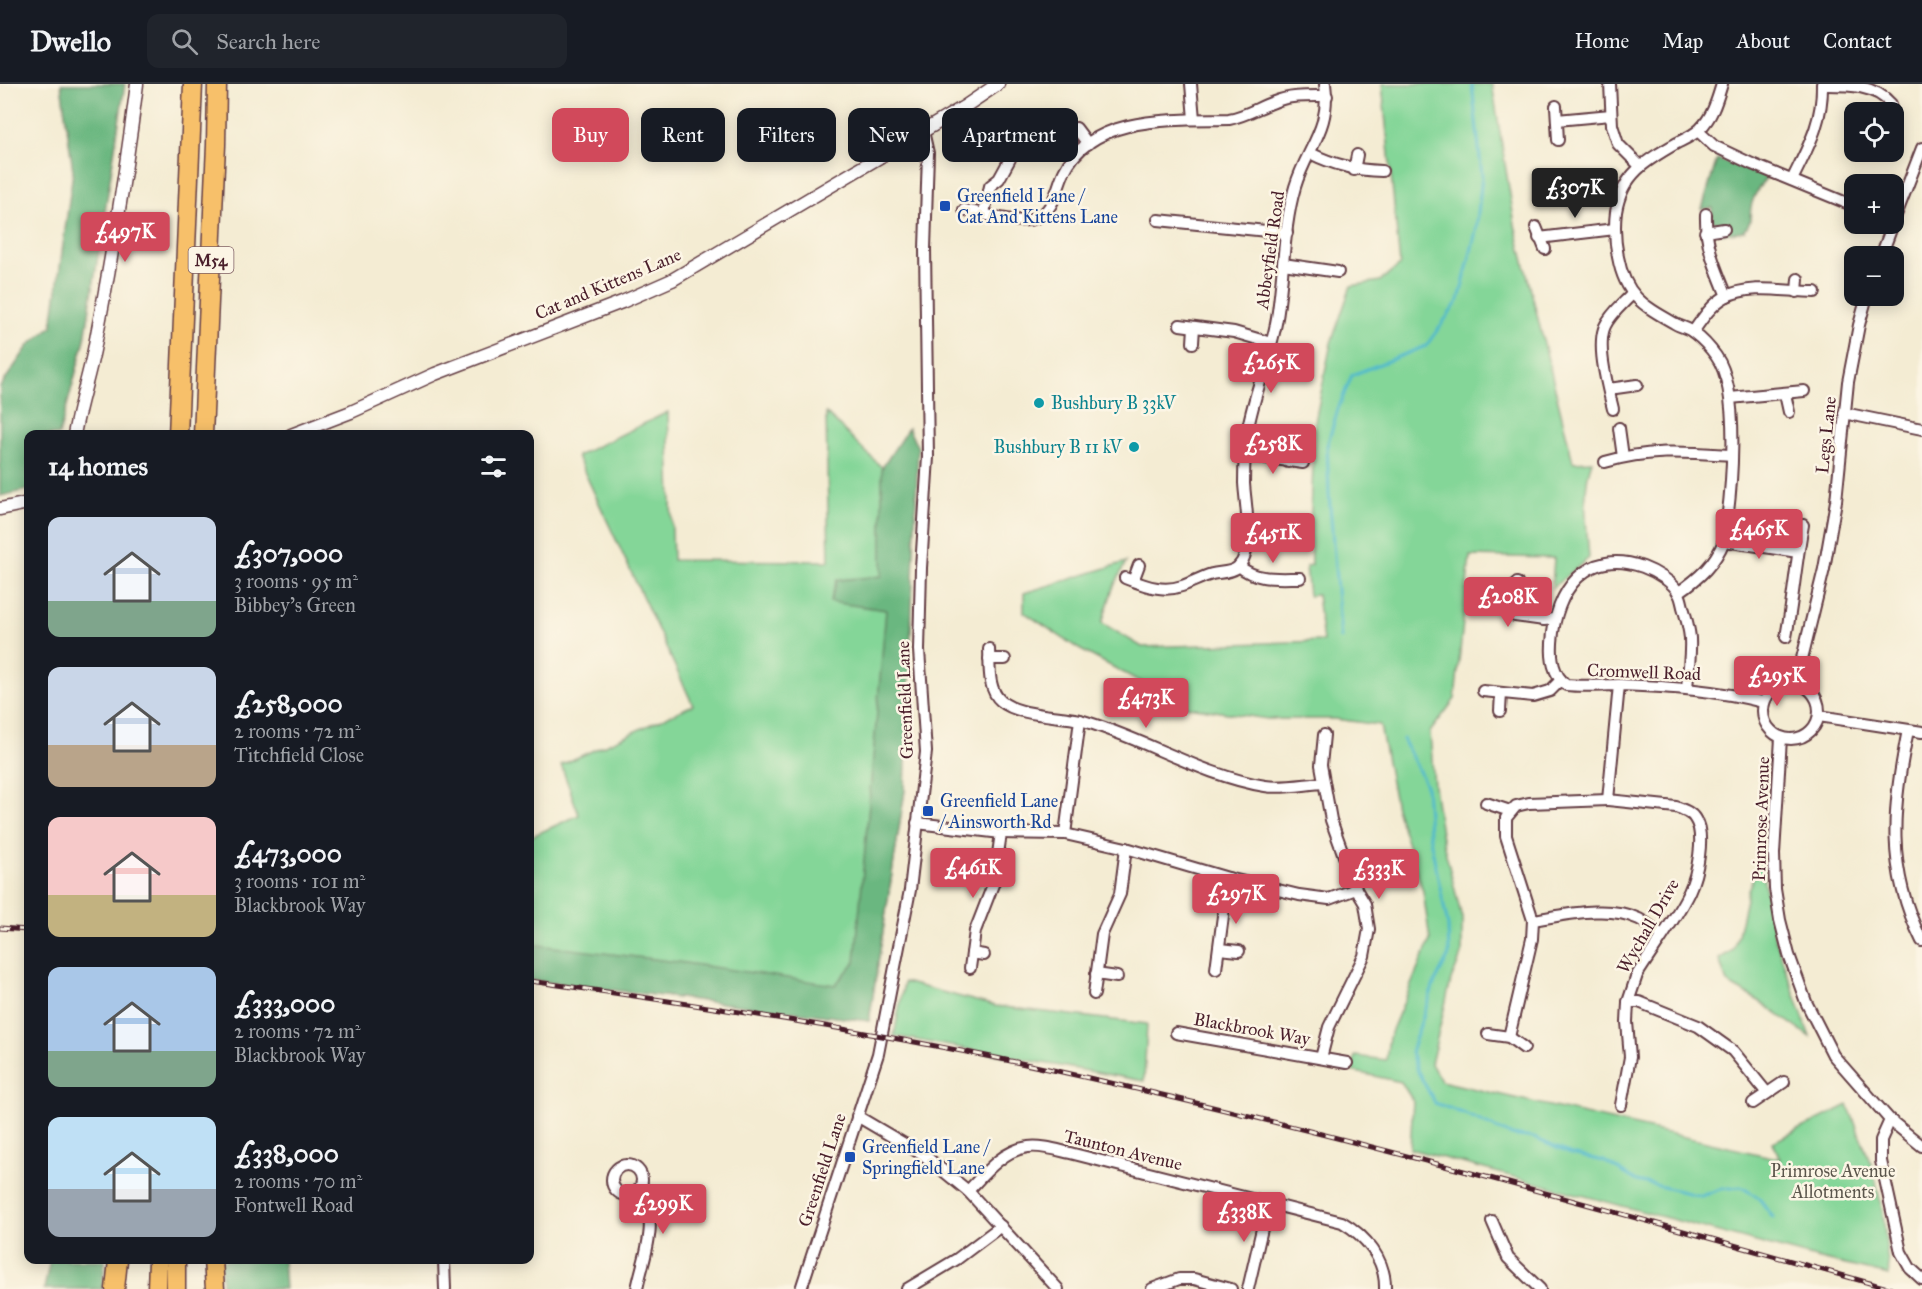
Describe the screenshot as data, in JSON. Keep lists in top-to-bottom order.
{
  "streets": {
    "highway": ["M54"],
    "street": [
      "Abbeyfield Road",
      "Cat and Kittens Lane",
      "Legs Lane",
      "Cromwell Road",
      "Greenfield Lane",
      "Primrose Avenue",
      "Wychall Drive",
      "Blackbrook Way",
      "Taunton Avenue"
    ]
  },
  "crossings": [
    ["Legs Lane", "Cromwell Road"],
    ["Legs Lane", "Primrose Avenue"],
    ["Cromwell Road", "Primrose Avenue"]
  ],
  "parks": ["Primrose Avenue Allotments"],
  "places": {
    "transit": ["Greenfield Lane / Cat And Kittens Lane", "Greenfield Lane / Ainsworth Rd", "Greenfield Lane / Springfield Lane"],
    "other": ["Bushbury B 33kV", "Bushbury B 11 kV"]
  },
  "page": {
    "header": "Dwello",
    "search": "Search here",
    "nav": [
      "Home",
      "Map",
      "About",
      "Contact"
    ],
    "map_buttons": ["+", "−"],
    "chip": [
      "Buy",
      "Rent",
      "Filters",
      "New",
      "Apartment"
    ],
    "price": [
      "£307K",
      "£497K",
      "£265K",
      "£258K",
      "£465K",
      "£451K",
      "£208K",
      "£295K",
      "£473K",
      "£461K",
      "£333K",
      "£297K",
      "£299K",
      "£338K"
    ],
    "heading": "14 homes",
    "list": [
      {
        "name": "£307,000",
        "note": "3 rooms · 95 m² · Bibbey's Green"
      },
      {
        "name": "£258,000",
        "note": "2 rooms · 72 m² · Titchfield Close"
      },
      {
        "name": "£473,000",
        "note": "3 rooms · 101 m² · Blackbrook Way"
      },
      {
        "name": "£333,000",
        "note": "2 rooms · 72 m² · Blackbrook Way"
      },
      {
        "name": "£338,000",
        "note": "2 rooms · 70 m² · Fontwell Road"
      }
    ]
  }
}
